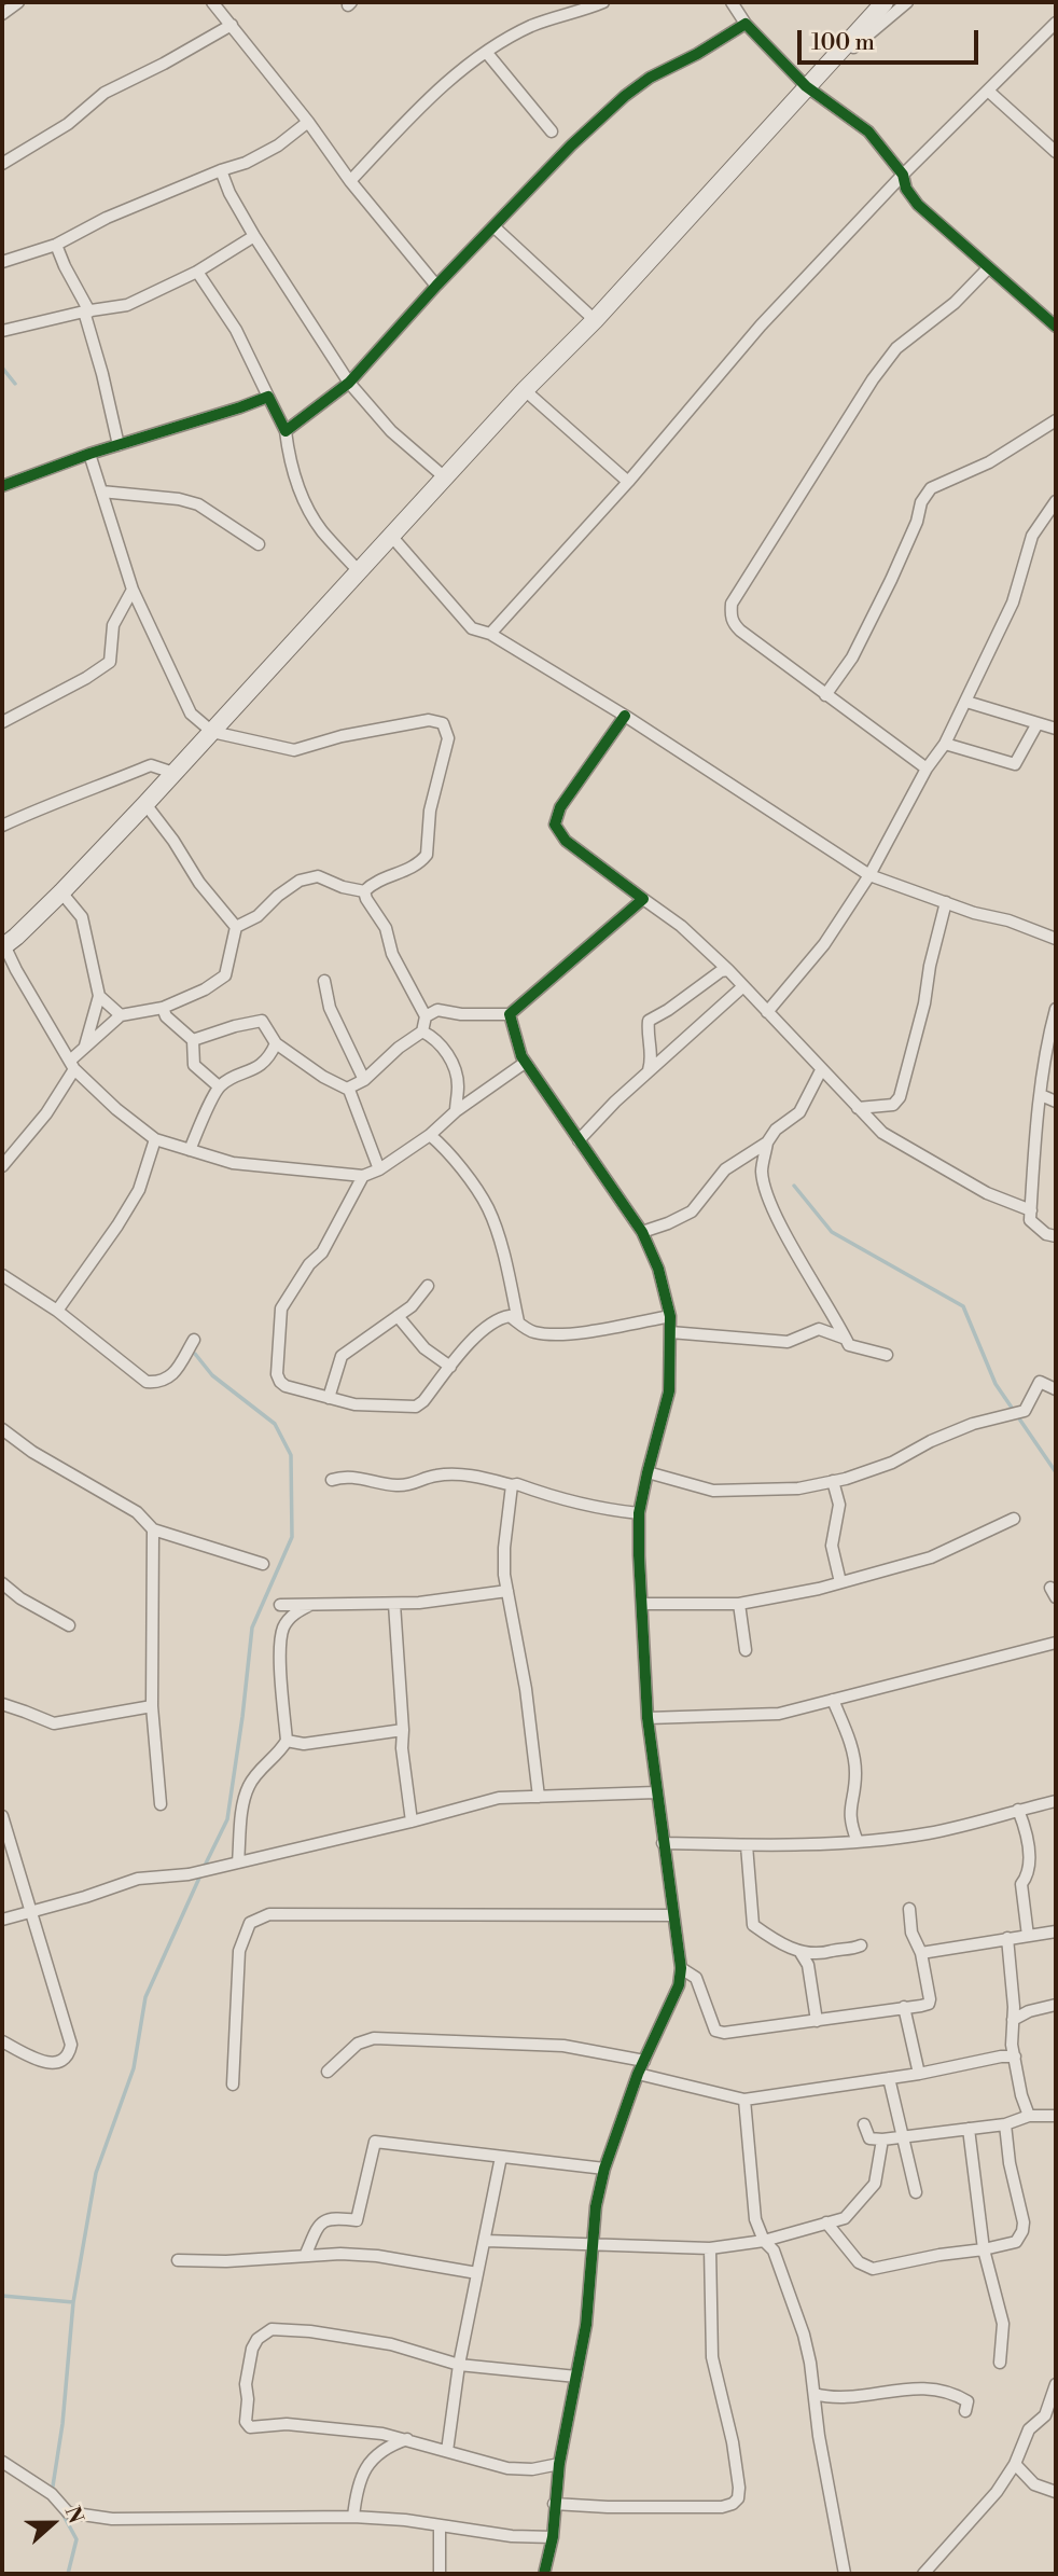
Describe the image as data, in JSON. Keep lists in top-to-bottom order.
{
  "scale_bar": "100 m",
  "north": "right"
}
